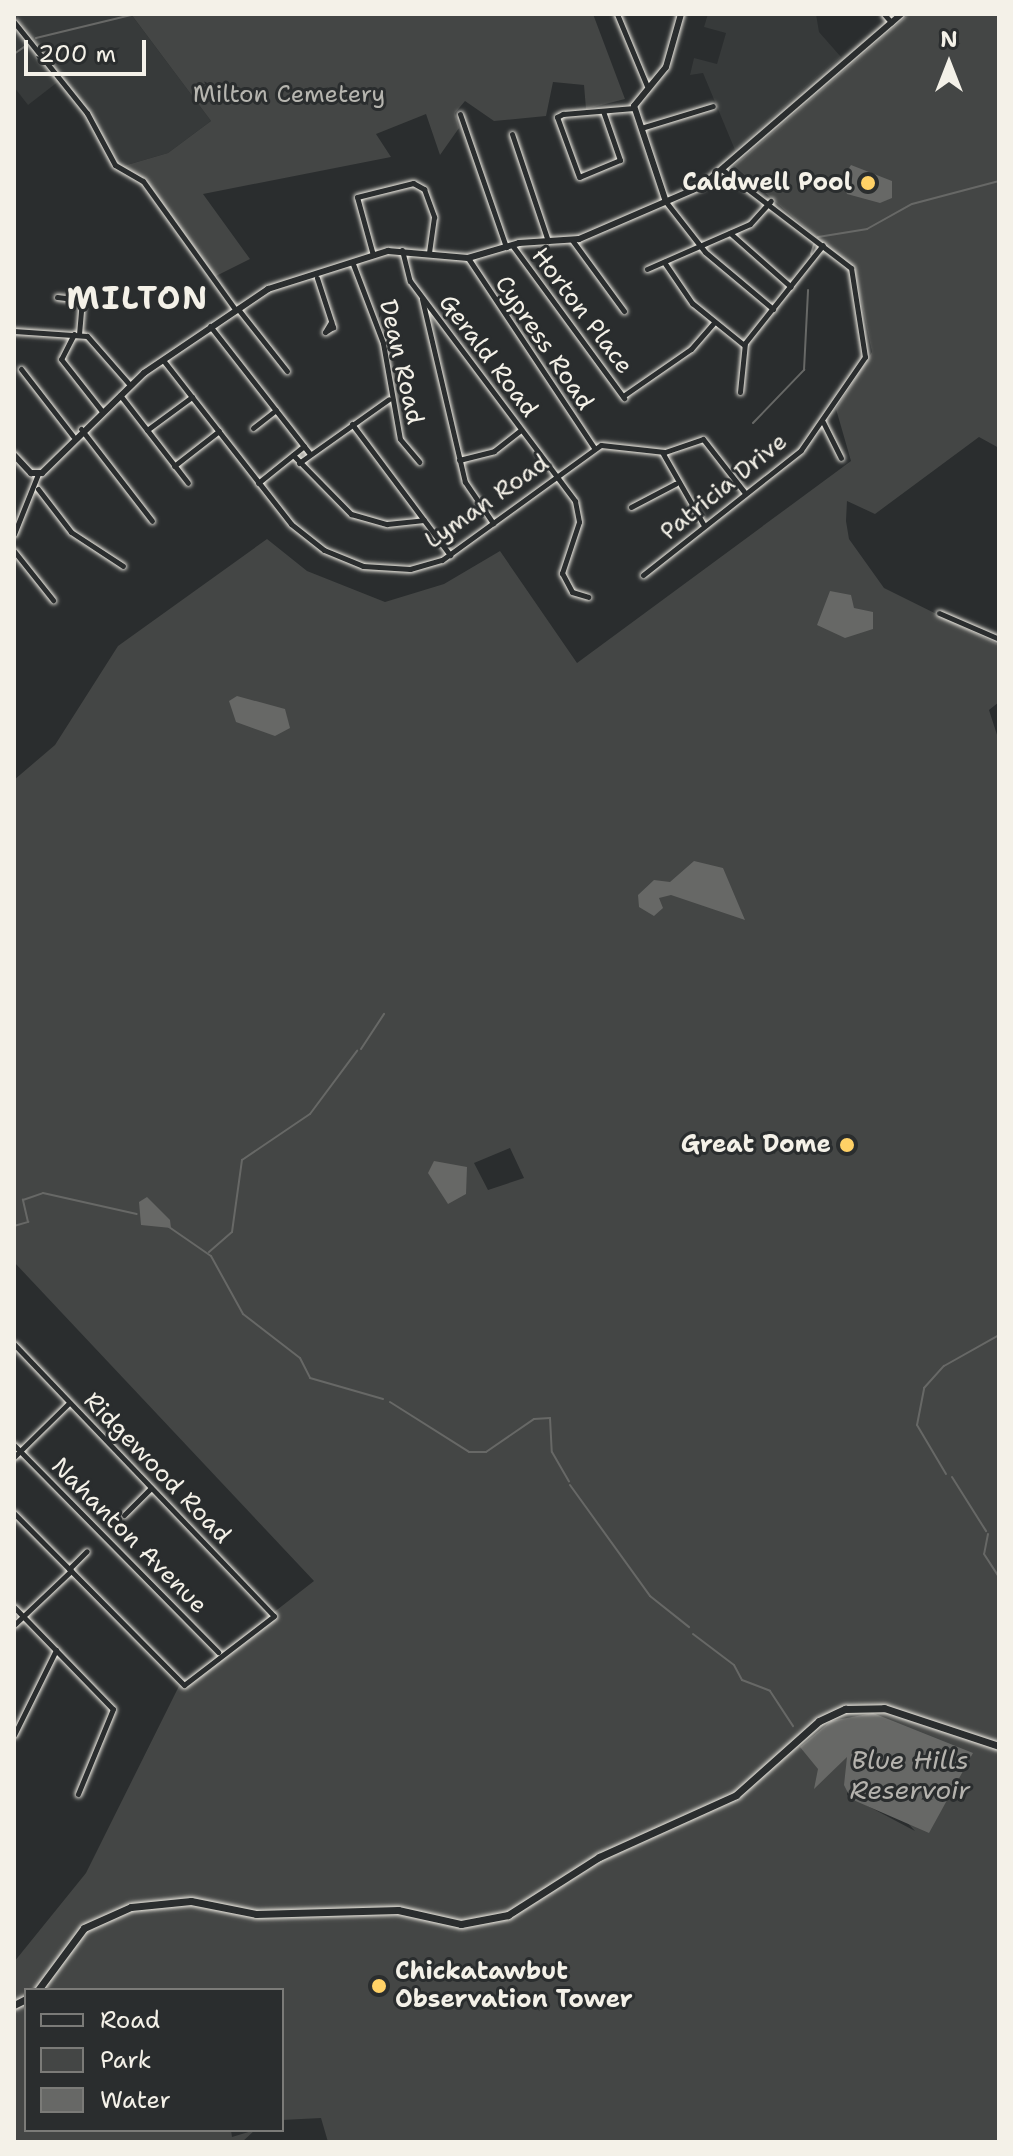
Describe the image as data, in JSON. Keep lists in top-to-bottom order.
{
  "streets": {
    "street": [
      "Horton Place",
      "Cypress Road",
      "Gerald Road",
      "Dean Road",
      "Patricia Drive",
      "Lyman Road",
      "Ridgewood Road",
      "Nahanton Avenue"
    ]
  },
  "crossings": [
    ["Cypress Road", "Lyman Road"],
    ["Gerald Road", "Lyman Road"],
    ["Ridgewood Road", "Nahanton Avenue"]
  ],
  "districts": ["MILTON"],
  "water": ["Blue Hills Reservoir"],
  "parks": ["Milton Cemetery"],
  "places": ["Caldwell Pool", "Great Dome", "Chickatawbut Observation Tower"],
  "legend": ["Road", "Park", "Water"],
  "scale_bar": "200 m",
  "north": "top"
}
